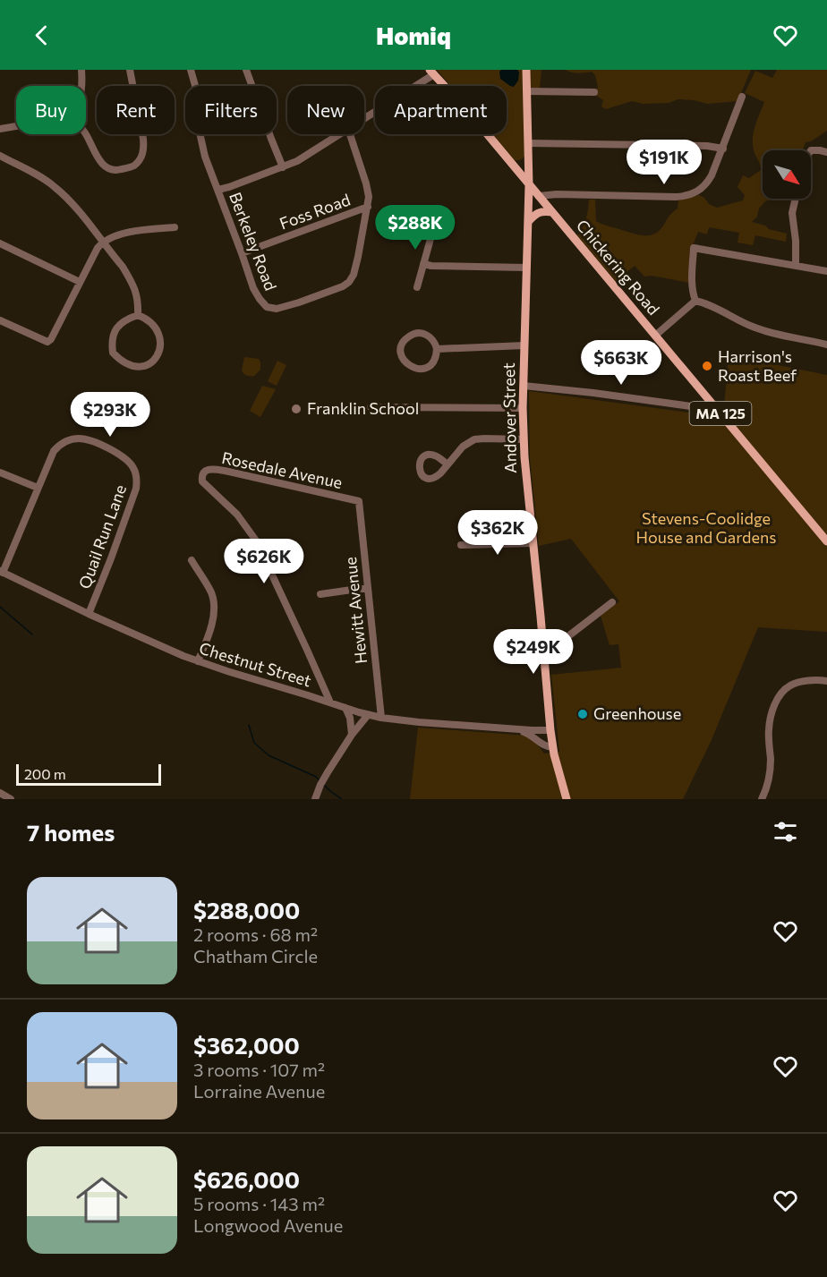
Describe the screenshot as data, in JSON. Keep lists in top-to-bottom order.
{
  "streets": {
    "main road": ["Chickering Road", "MA 125", "Andover Street"],
    "street": [
      "Foss Road",
      "Berkeley Road",
      "Rosedale Avenue",
      "Quail Run Lane",
      "Hewitt Avenue",
      "Chestnut Street"
    ]
  },
  "crossings": [
    ["Foss Road", "Berkeley Road"],
    ["Chickering Road", "MA 125"],
    ["Chickering Road", "Andover Street"],
    ["MA 125", "Andover Street"],
    ["Andover Street", "Chestnut Street"],
    ["Rosedale Avenue", "Hewitt Avenue"],
    ["Rosedale Avenue", "Chestnut Street"],
    ["Quail Run Lane", "Chestnut Street"],
    ["Hewitt Avenue", "Chestnut Street"]
  ],
  "parks": ["Stevens-Coolidge House and Gardens"],
  "places": ["Harrison's Roast Beef", "Franklin School", "Greenhouse"],
  "scale_bar": "200 m",
  "north": "bottom right",
  "page": {
    "header": "Homiq",
    "chip": [
      "Buy",
      "Rent",
      "Filters",
      "New",
      "Apartment"
    ],
    "price": [
      "$191K",
      "$288K",
      "$663K",
      "$293K",
      "$362K",
      "$626K",
      "$249K"
    ],
    "scale": "200 m",
    "heading": "7 homes",
    "list": [
      {
        "name": "$288,000",
        "note": "2 rooms · 68 m² · Chatham Circle"
      },
      {
        "name": "$362,000",
        "note": "3 rooms · 107 m² · Lorraine Avenue"
      },
      {
        "name": "$626,000",
        "note": "5 rooms · 143 m² · Longwood Avenue"
      }
    ]
  }
}
